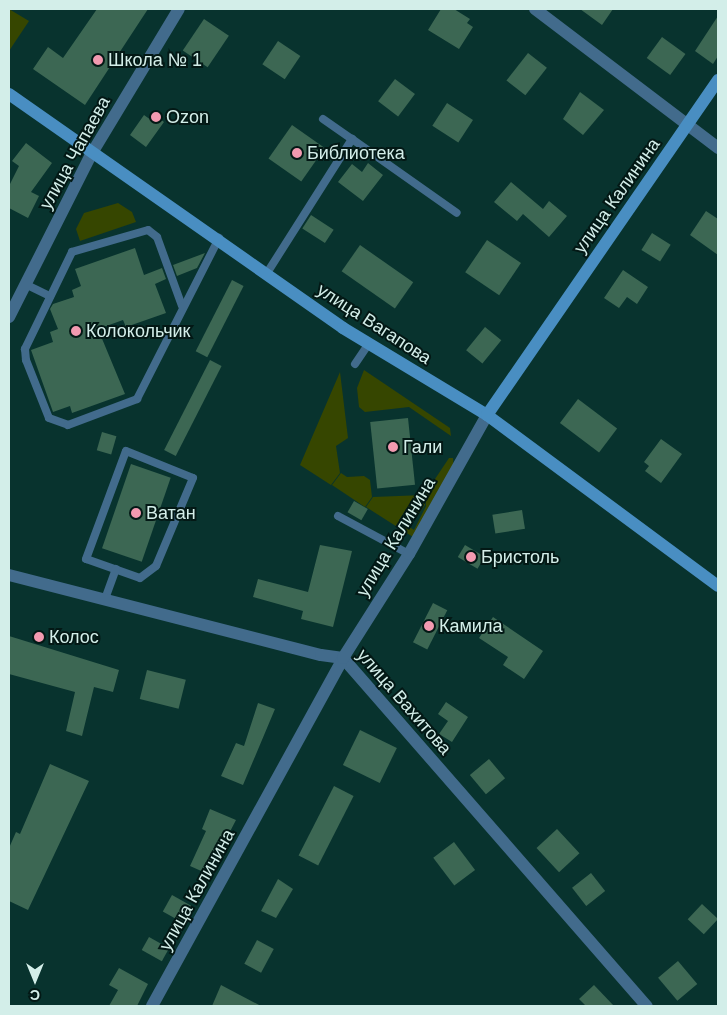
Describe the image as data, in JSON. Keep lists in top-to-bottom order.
{
  "streets": {
    "street": [
      "улица Чапаева",
      "улица Калинина",
      "улица Вагапова",
      "улица Вахитова"
    ]
  },
  "crossings": [
    ["улица Чапаева", "улица Вагапова"],
    ["улица Калинина", "улица Вагапова"],
    ["улица Калинина", "улица Вахитова"]
  ],
  "places": [
    "Школа № 1",
    "Ozon",
    "Библиотека",
    "Колокольчик",
    "Гали",
    "Ватан",
    "Бристоль",
    "Камила",
    "Колос"
  ],
  "north": "bottom"
}
